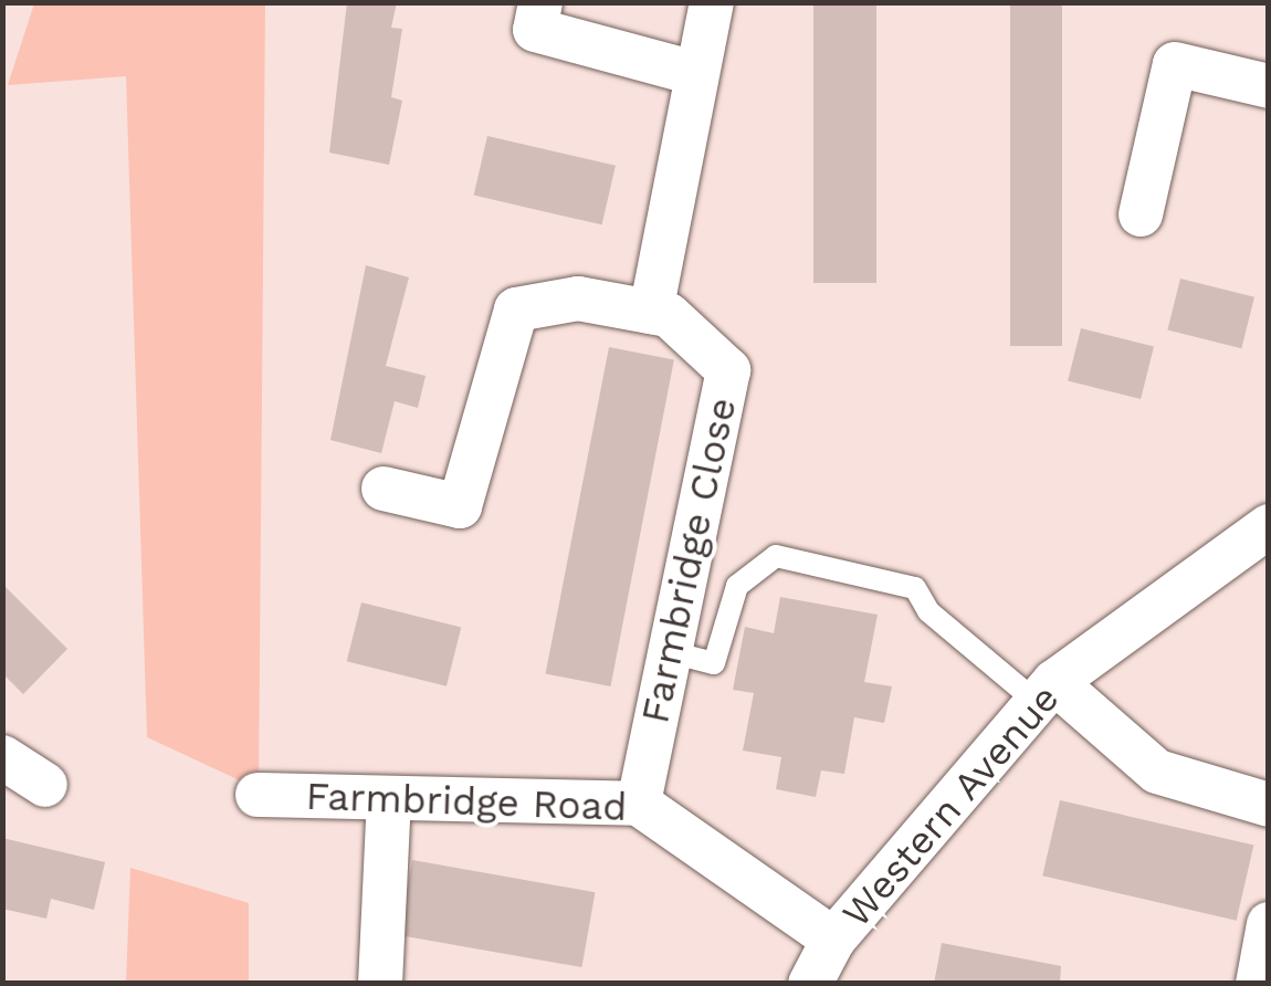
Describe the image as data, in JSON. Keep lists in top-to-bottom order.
{
  "streets": {
    "street": ["Farmbridge Close", "Farmbridge Road", "Western Avenue"]
  },
  "crossings": [
    ["Farmbridge Close", "Farmbridge Road"],
    ["Farmbridge Road", "Western Avenue"]
  ]
}
